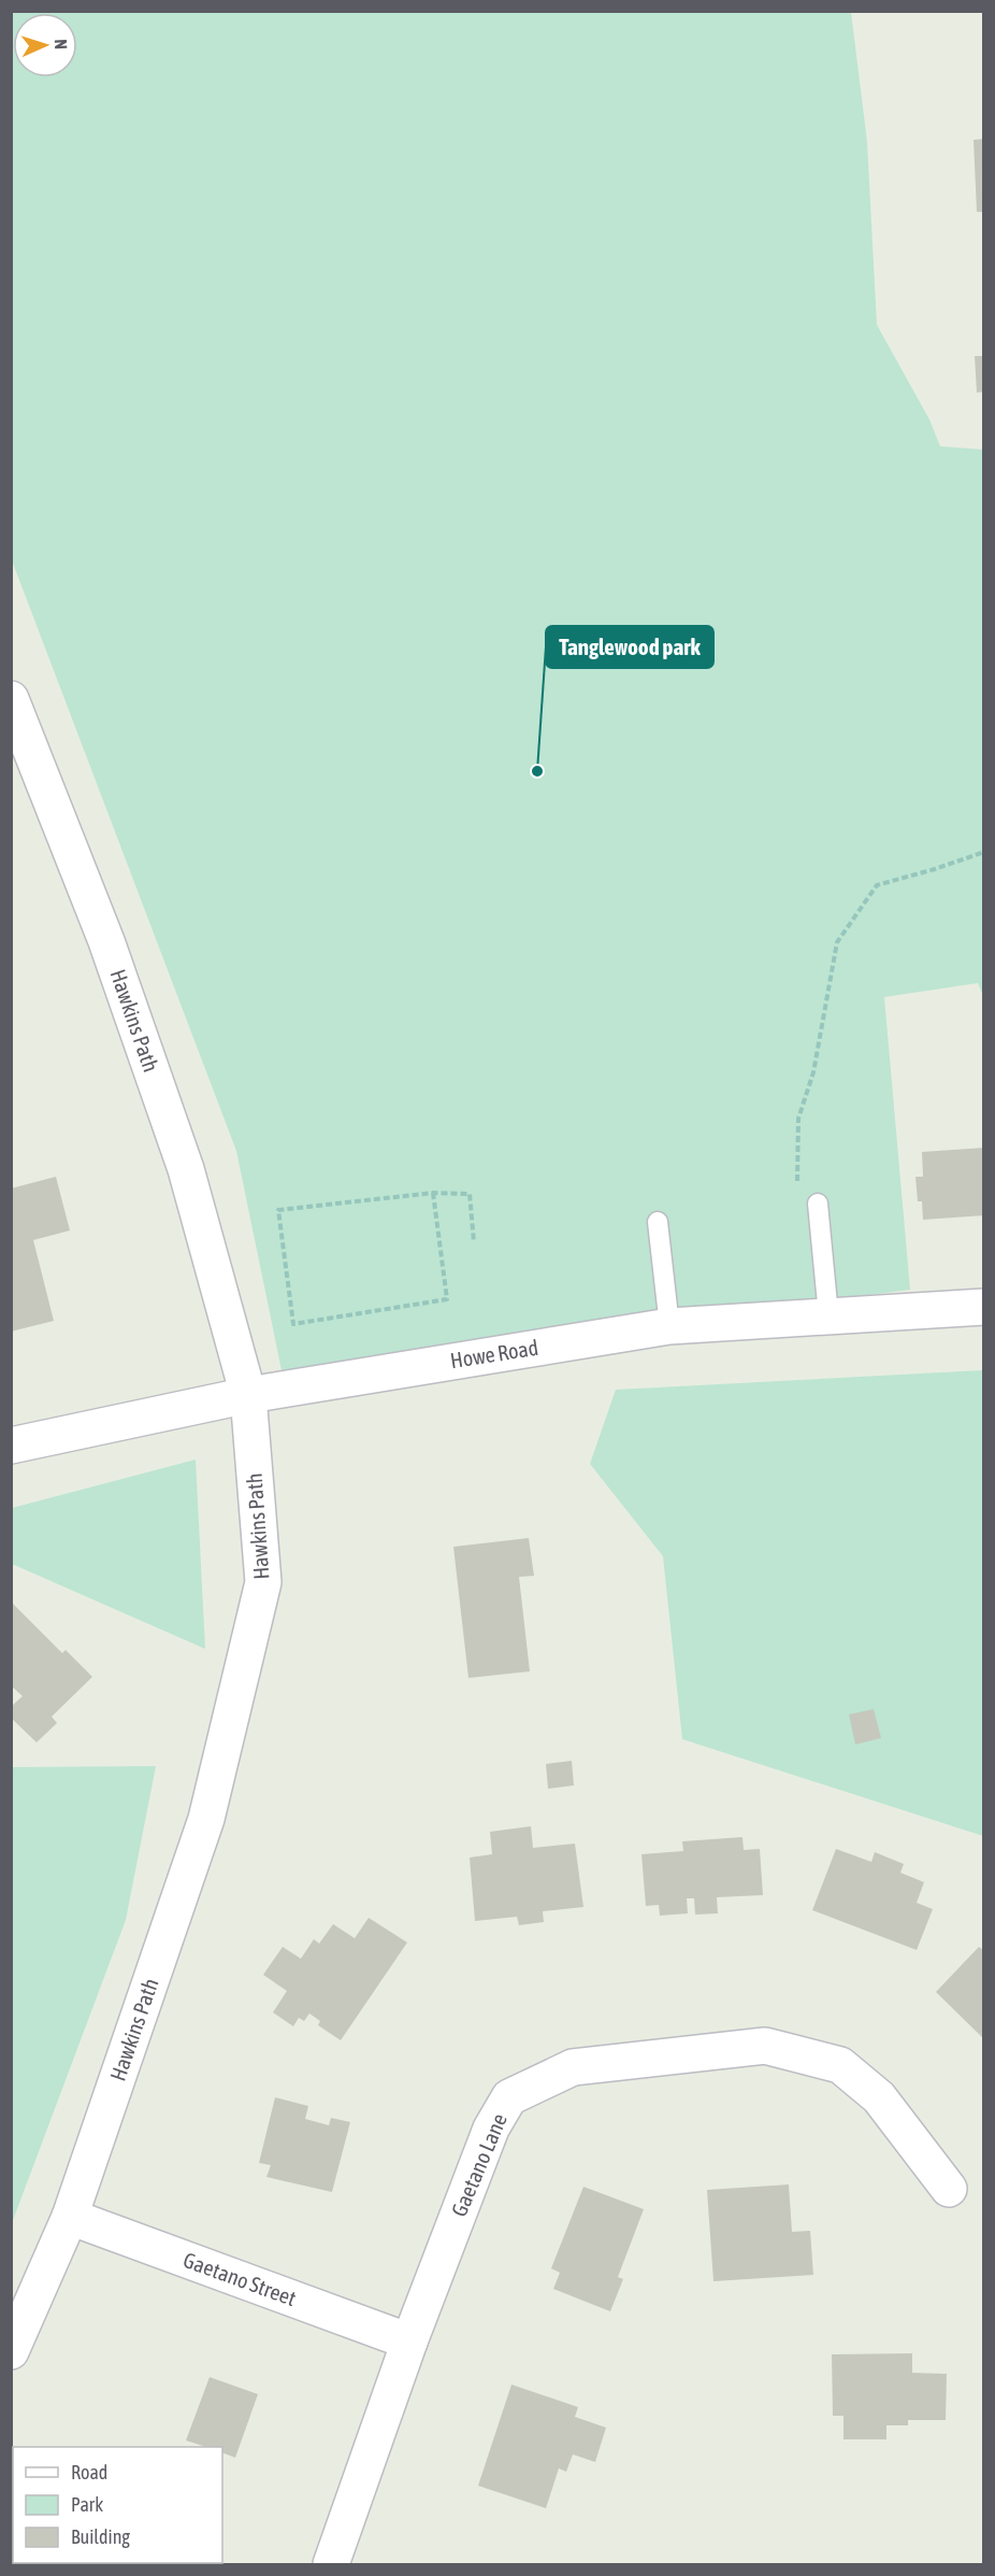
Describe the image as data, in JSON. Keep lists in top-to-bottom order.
{
  "streets": {
    "street": [
      "Hawkins Path",
      "Howe Road",
      "Gaetano Lane",
      "Gaetano Street"
    ]
  },
  "crossings": [
    ["Hawkins Path", "Howe Road"],
    ["Hawkins Path", "Gaetano Street"],
    ["Gaetano Lane", "Gaetano Street"]
  ],
  "places": ["Tanglewood park"],
  "legend": ["Road", "Park", "Building"],
  "north": "right"
}
